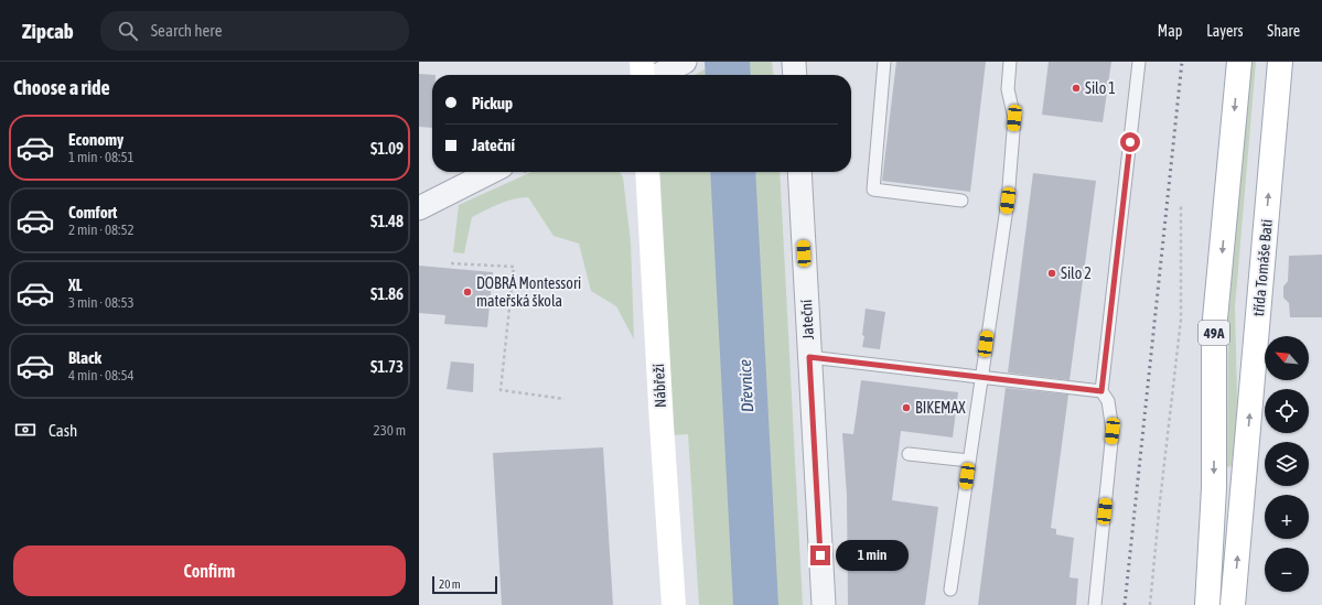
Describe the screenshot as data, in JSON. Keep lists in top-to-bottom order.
{
  "streets": {
    "main road": ["třída Tomáše Bati", "49A", "Nábřeží"],
    "street": ["Jateční"]
  },
  "water": ["Dřevnice"],
  "places": [
    "Silo 1",
    "Silo 2",
    "DOBRÁ Montessori mateřská škola",
    "BIKEMAX"
  ],
  "scale_bar": "20 m",
  "north": "top left",
  "page": {
    "header": "Zipcab",
    "search": "Search here",
    "nav": ["Map", "Layers", "Share"],
    "heading": "Choose a ride",
    "banner": ["Pickup", "Jateční"],
    "list": [
      {
        "name": "Economy",
        "note": "1 min · 08:51",
        "value": "$1.09"
      },
      {
        "name": "Comfort",
        "note": "2 min · 08:52",
        "value": "$1.48"
      },
      {
        "name": "XL",
        "note": "3 min · 08:53",
        "value": "$1.86"
      },
      {
        "name": "Black",
        "note": "4 min · 08:54",
        "value": "$1.73"
      }
    ],
    "map_buttons": ["+", "−"],
    "pay": ["Cash", "230 m"],
    "buttons": "Confirm",
    "bubble": "1 min",
    "scale": "20 m"
  }
}
